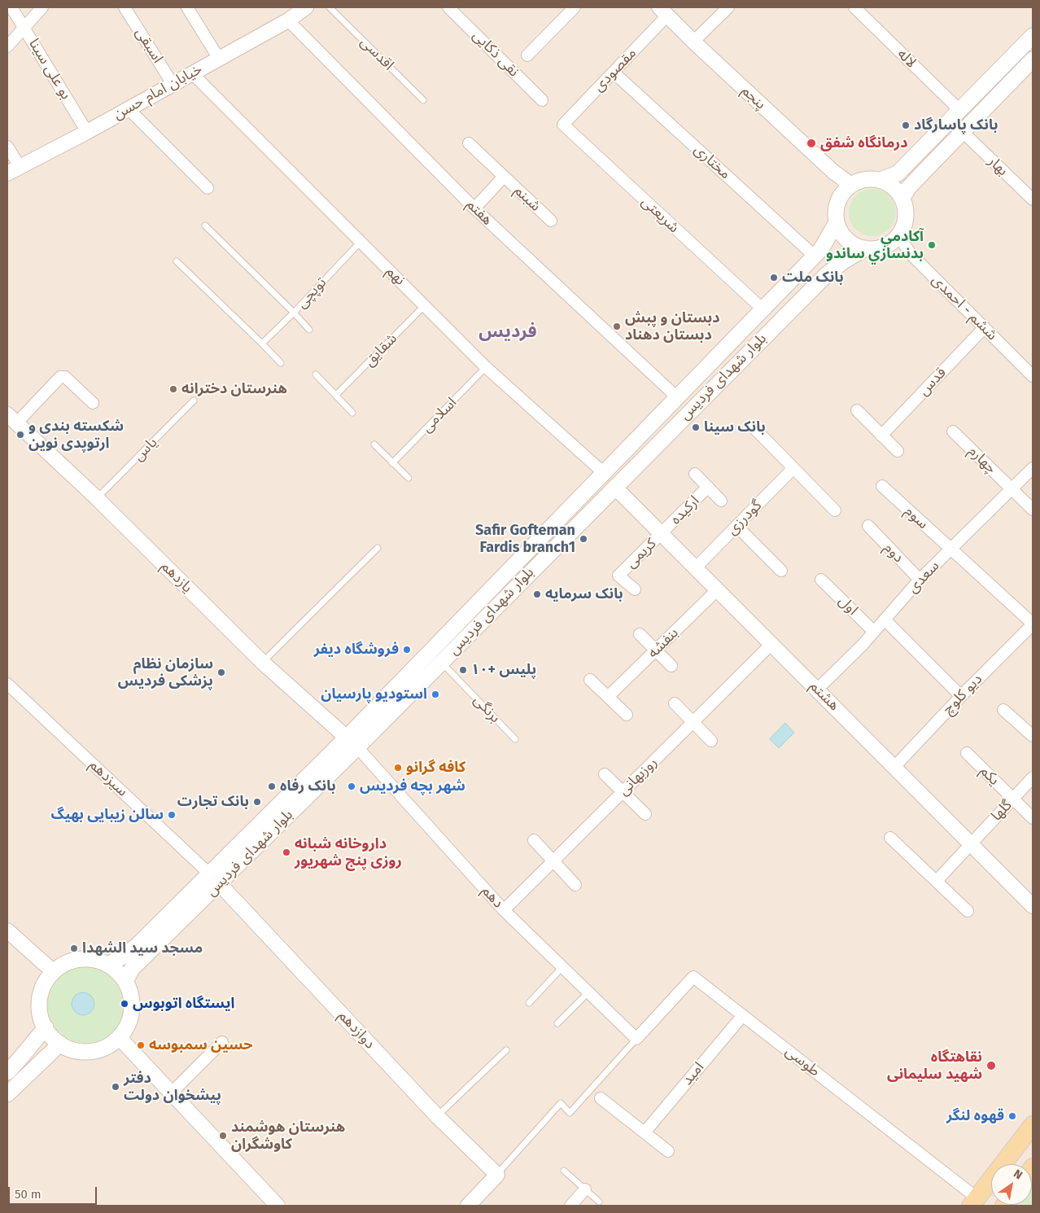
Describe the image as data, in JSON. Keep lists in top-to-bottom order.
{
  "streets": {
    "main road": ["بلوار شهدای فردیس"],
    "street": [
      "اسبقی",
      "نقی ذکایی",
      "لاله",
      "بو علی سینا",
      "مقصودی",
      "خیابان امام حسن",
      "پنجم",
      "مختاری",
      "بهار",
      "شبنم",
      "هفتم",
      "شریعتی",
      "نهم",
      "ششم - احمدی",
      "قدس",
      "چهارم",
      "ارکیده",
      "گودرزی",
      "سوم",
      "دوم",
      "کریمی",
      "یازدهم",
      "سعدی",
      "اول",
      "بنفشه",
      "دیو کلوچ",
      "هشتم",
      "یکم",
      "روزبهانی",
      "سیزدهم",
      "گلها",
      "دهم",
      "دوازدهم",
      "طوسی",
      "امید"
    ],
    "lane": [
      "اقدسی",
      "توپچی",
      "شقایق",
      "اسلامی",
      "یاس",
      "برنگی"
    ]
  },
  "crossings": [
    ["اسبقی", "خیابان امام حسن"],
    ["بو علی سینا", "خیابان امام حسن"],
    ["مقصودی", "پنجم"],
    ["مقصودی", "مختاری"],
    ["مقصودی", "شریعتی"],
    ["خیابان امام حسن", "هفتم"],
    ["خیابان امام حسن", "نهم"],
    ["پنجم", "ششم - احمدی"],
    ["پنجم", "بلوار شهدای فردیس"],
    ["شبنم", "هفتم"],
    ["هفتم", "بلوار شهدای فردیس"],
    ["نهم", "توپچی"],
    ["نهم", "شقایق"],
    ["نهم", "بلوار شهدای فردیس"],
    ["نهم", "اسلامی"],
    ["ششم - احمدی", "بلوار شهدای فردیس"],
    ["ششم - احمدی", "قدس"],
    ["بلوار شهدای فردیس", "یازدهم"],
    ["بلوار شهدای فردیس", "هشتم"],
    ["بلوار شهدای فردیس", "برنگی"],
    ["بلوار شهدای فردیس", "سیزدهم"],
    ["بلوار شهدای فردیس", "دهم"],
    ["بلوار شهدای فردیس", "دوازدهم"],
    ["یاس", "یازدهم"],
    ["چهارم", "سعدی"],
    ["ارکیده", "کریمی"],
    ["ارکیده", "هشتم"],
    ["گودرزی", "هشتم"],
    ["سوم", "سعدی"],
    ["سوم", "دیو کلوچ"],
    ["دوم", "سعدی"],
    ["کریمی", "هشتم"],
    ["یازدهم", "دهم"],
    ["سعدی", "اول"],
    ["سعدی", "هشتم"],
    ["بنفشه", "هشتم"],
    ["دیو کلوچ", "هشتم"],
    ["هشتم", "روزبهانی"],
    ["هشتم", "گلها"],
    ["یکم", "گلها"],
    ["روزبهانی", "دهم"],
    ["سیزدهم", "دوازدهم"],
    ["دهم", "طوسی"],
    ["طوسی", "امید"]
  ],
  "districts": ["فردیس"],
  "places": [
    "بانک پاسارگاد",
    "درمانگاه شفق",
    "آكادمي بدنسازي ساندو",
    "بانک ملت",
    "دبستان و پبش دبستان دهناد",
    "هنرستان دخترانه",
    "بانک سینا",
    "شکسته بندی و ارتوپدی نوین",
    "Safir Gofteman Fardis branch1",
    "بانک سرمایه",
    "فروشگاه دیفر",
    "پلیس +۱۰",
    "سازمان نظام پزشکی فردیس",
    "استودیو پارسیان",
    "کافه گرانو",
    "بانک رفاه",
    "شهر بچه فردیس",
    "بانک تجارت",
    "سالن زیبایی بهیگ",
    "داروخانه شبانه روزی پنج شهریور",
    "مسجد سید الشهدا",
    "ایستگاه اتوبوس",
    "حسین سمبوسه",
    "نقاهتگاه شهید سلیمانی",
    "دفتر پیشخوان دولت",
    "قهوه لنگر",
    "هنرستان هوشمند کاوشگران"
  ],
  "scale_bar": "50 m",
  "north": "top right"
}
